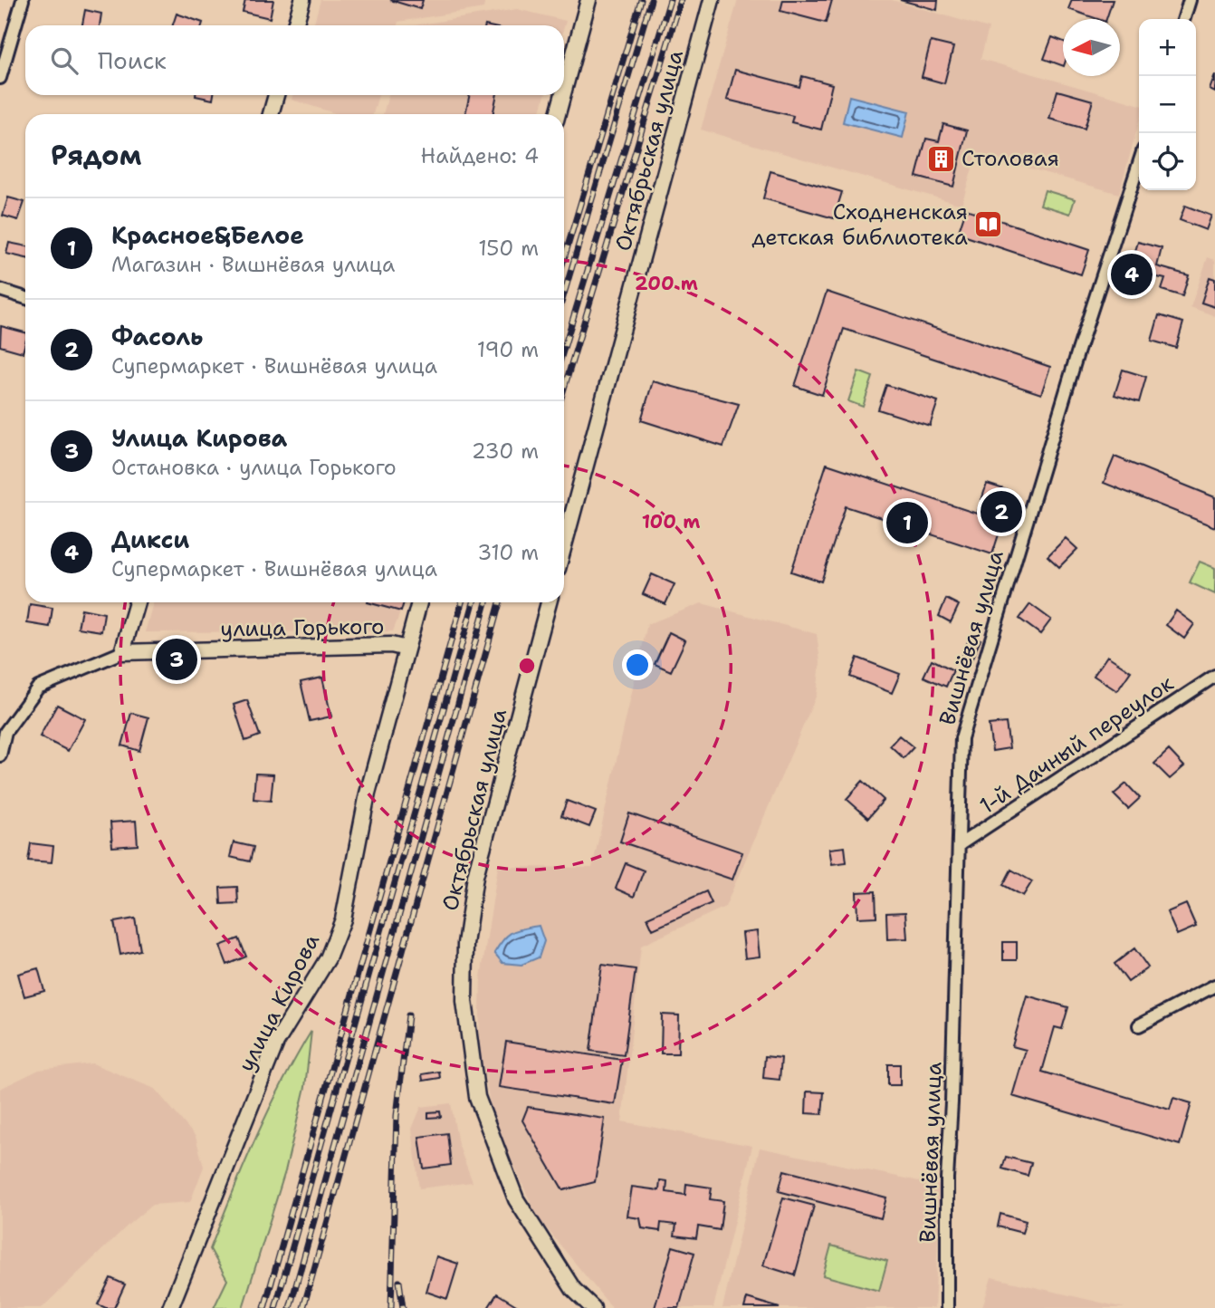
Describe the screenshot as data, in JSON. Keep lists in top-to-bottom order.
{
  "streets": {
    "street": [
      "Октябрьская улица",
      "улица Горького",
      "Вишнёвая улица",
      "1-й Дачный переулок",
      "улица Кирова"
    ]
  },
  "crossings": [
    ["улица Горького", "улица Кирова"],
    ["Вишнёвая улица", "1-й Дачный переулок"]
  ],
  "places": {
    "building": ["Столовая"],
    "library": ["Сходненская детская библиотека"]
  },
  "north": "left",
  "page": {
    "map_buttons": ["+", "−"],
    "search": "Поиск",
    "heading": ["Рядом", "Найдено: 4"],
    "list": [
      {
        "mark": "1",
        "name": "Красное&Белое",
        "note": "Магазин · Вишнёвая улица",
        "value": "150 m"
      },
      {
        "mark": "2",
        "name": "Фасоль",
        "note": "Супермаркет · Вишнёвая улица",
        "value": "190 m"
      },
      {
        "mark": "3",
        "name": "Улица Кирова",
        "note": "Остановка · улица Горького",
        "value": "230 m"
      },
      {
        "mark": "4",
        "name": "Дикси",
        "note": "Супермаркет · Вишнёвая улица",
        "value": "310 m"
      }
    ],
    "pins": [
      "4",
      "2",
      "1",
      "3"
    ]
  },
  "rings": ["200 m", "100 m"]
}
